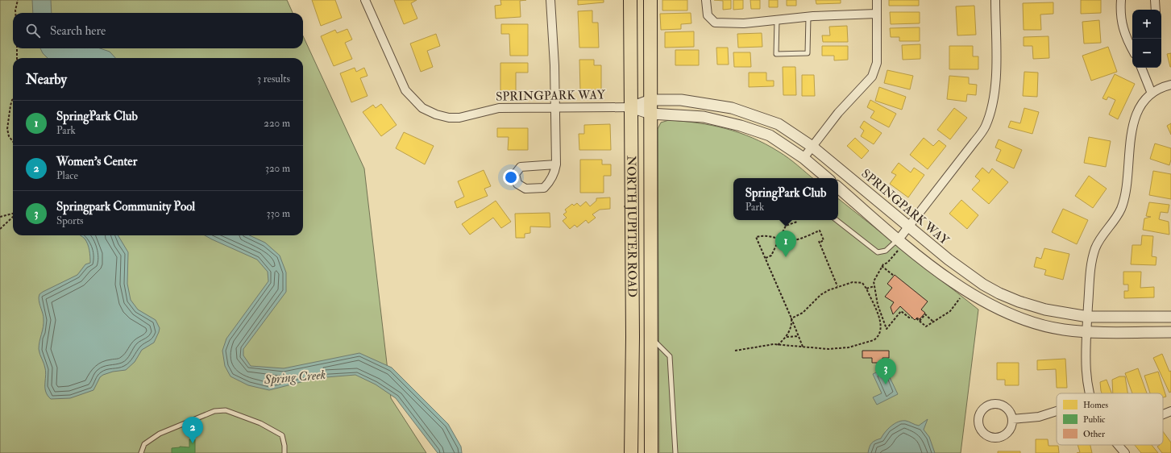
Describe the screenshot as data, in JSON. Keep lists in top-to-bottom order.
{
  "streets": {
    "main road": ["NORTH JUPITER ROAD"],
    "street": ["SPRINGPARK WAY"]
  },
  "crossings": [
    ["SPRINGPARK WAY", "NORTH JUPITER ROAD"]
  ],
  "water": ["Spring Creek"],
  "legend": ["Homes", "Public", "Other"],
  "page": {
    "map_buttons": ["+", "−"],
    "search": "Search here",
    "heading": ["Nearby", "3 results"],
    "list": [
      {
        "mark": "1",
        "name": "SpringPark Club",
        "note": "Park",
        "value": "220 m"
      },
      {
        "mark": "2",
        "name": "Women's Center",
        "note": "Place",
        "value": "320 m"
      },
      {
        "mark": "3",
        "name": "Springpark Community Pool",
        "note": "Sports",
        "value": "330 m"
      }
    ],
    "popup": ["SpringPark Club", "Park"],
    "pins": ["1", "3", "2"]
  }
}
